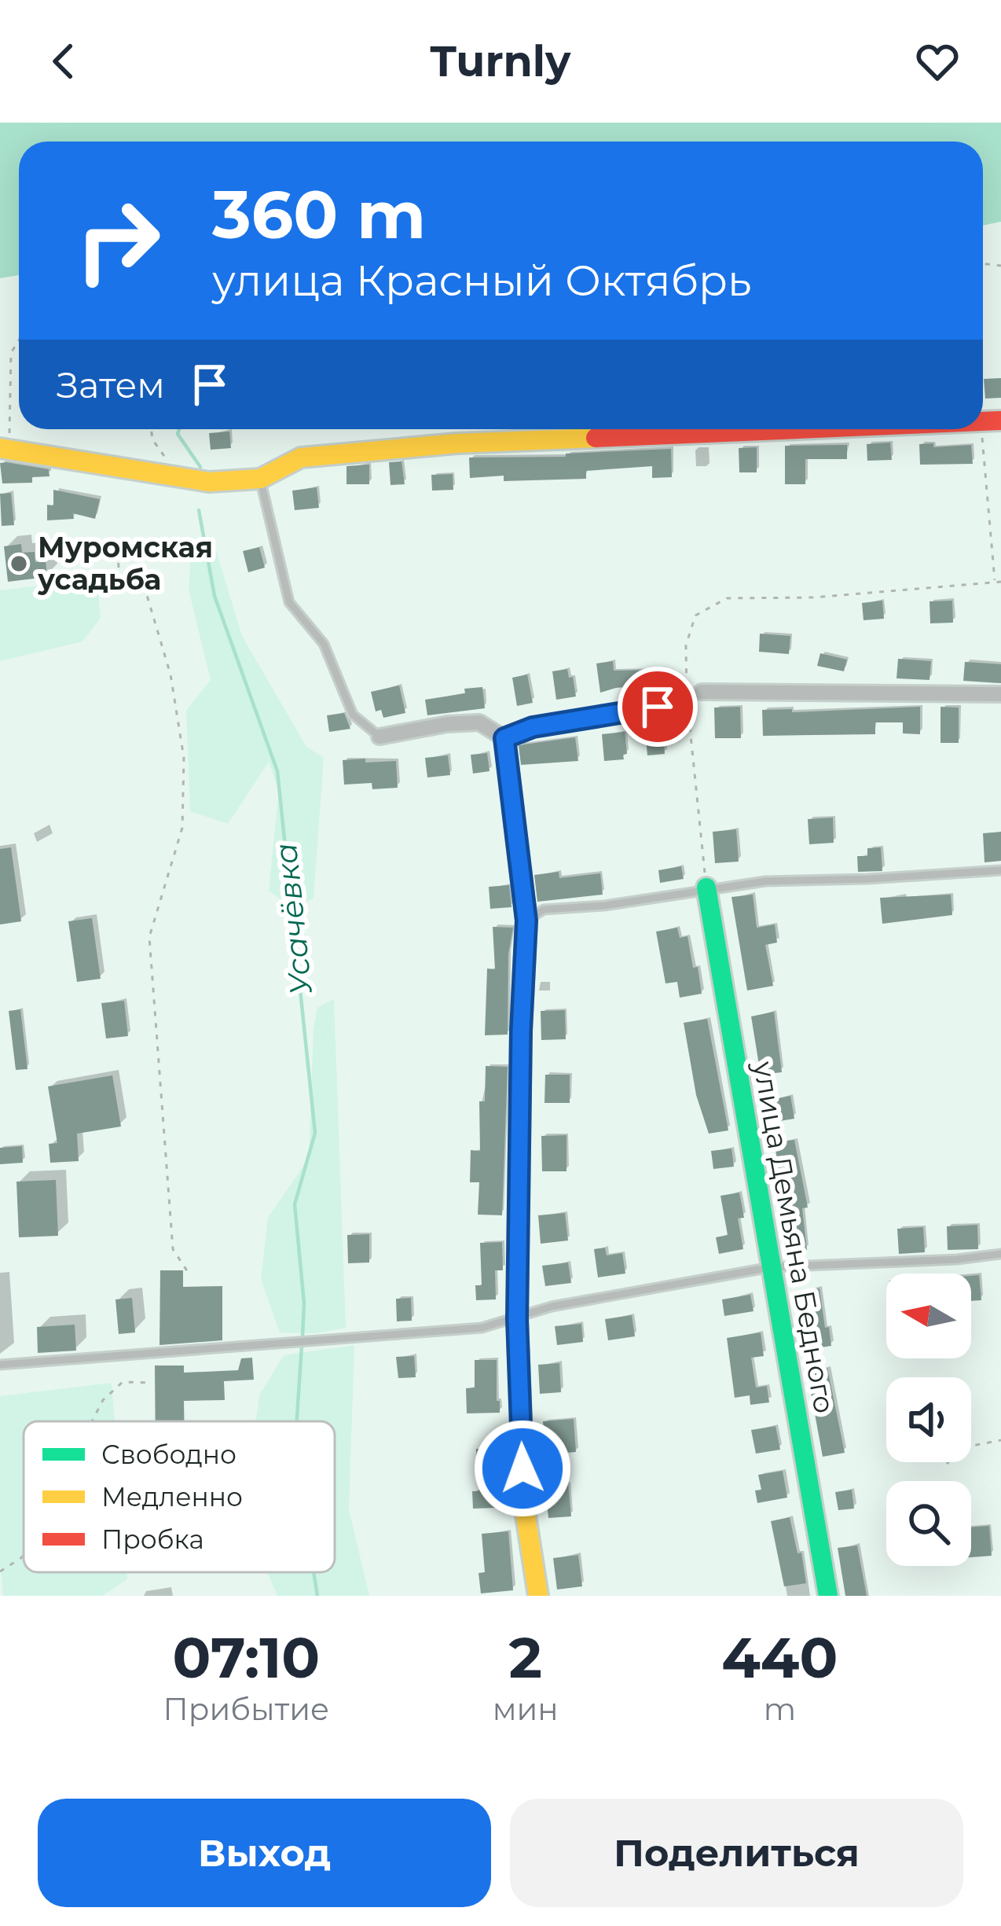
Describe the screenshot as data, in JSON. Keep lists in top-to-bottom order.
{
  "streets": {
    "street": ["улица Демьяна Бедного"]
  },
  "water": ["Усачёвка"],
  "places": ["Муромская усадьба"],
  "legend": ["Свободно", "Медленно", "Пробка"],
  "north": "left",
  "page": {
    "header": "Turnly",
    "turn": ["360 m", "улица Красный Октябрь"],
    "then": "Затем",
    "eta": [
      "07:10",
      "Прибытие",
      "2",
      "мин",
      "440",
      "m"
    ],
    "buttons": ["Выход", "Поделиться"]
  }
}
